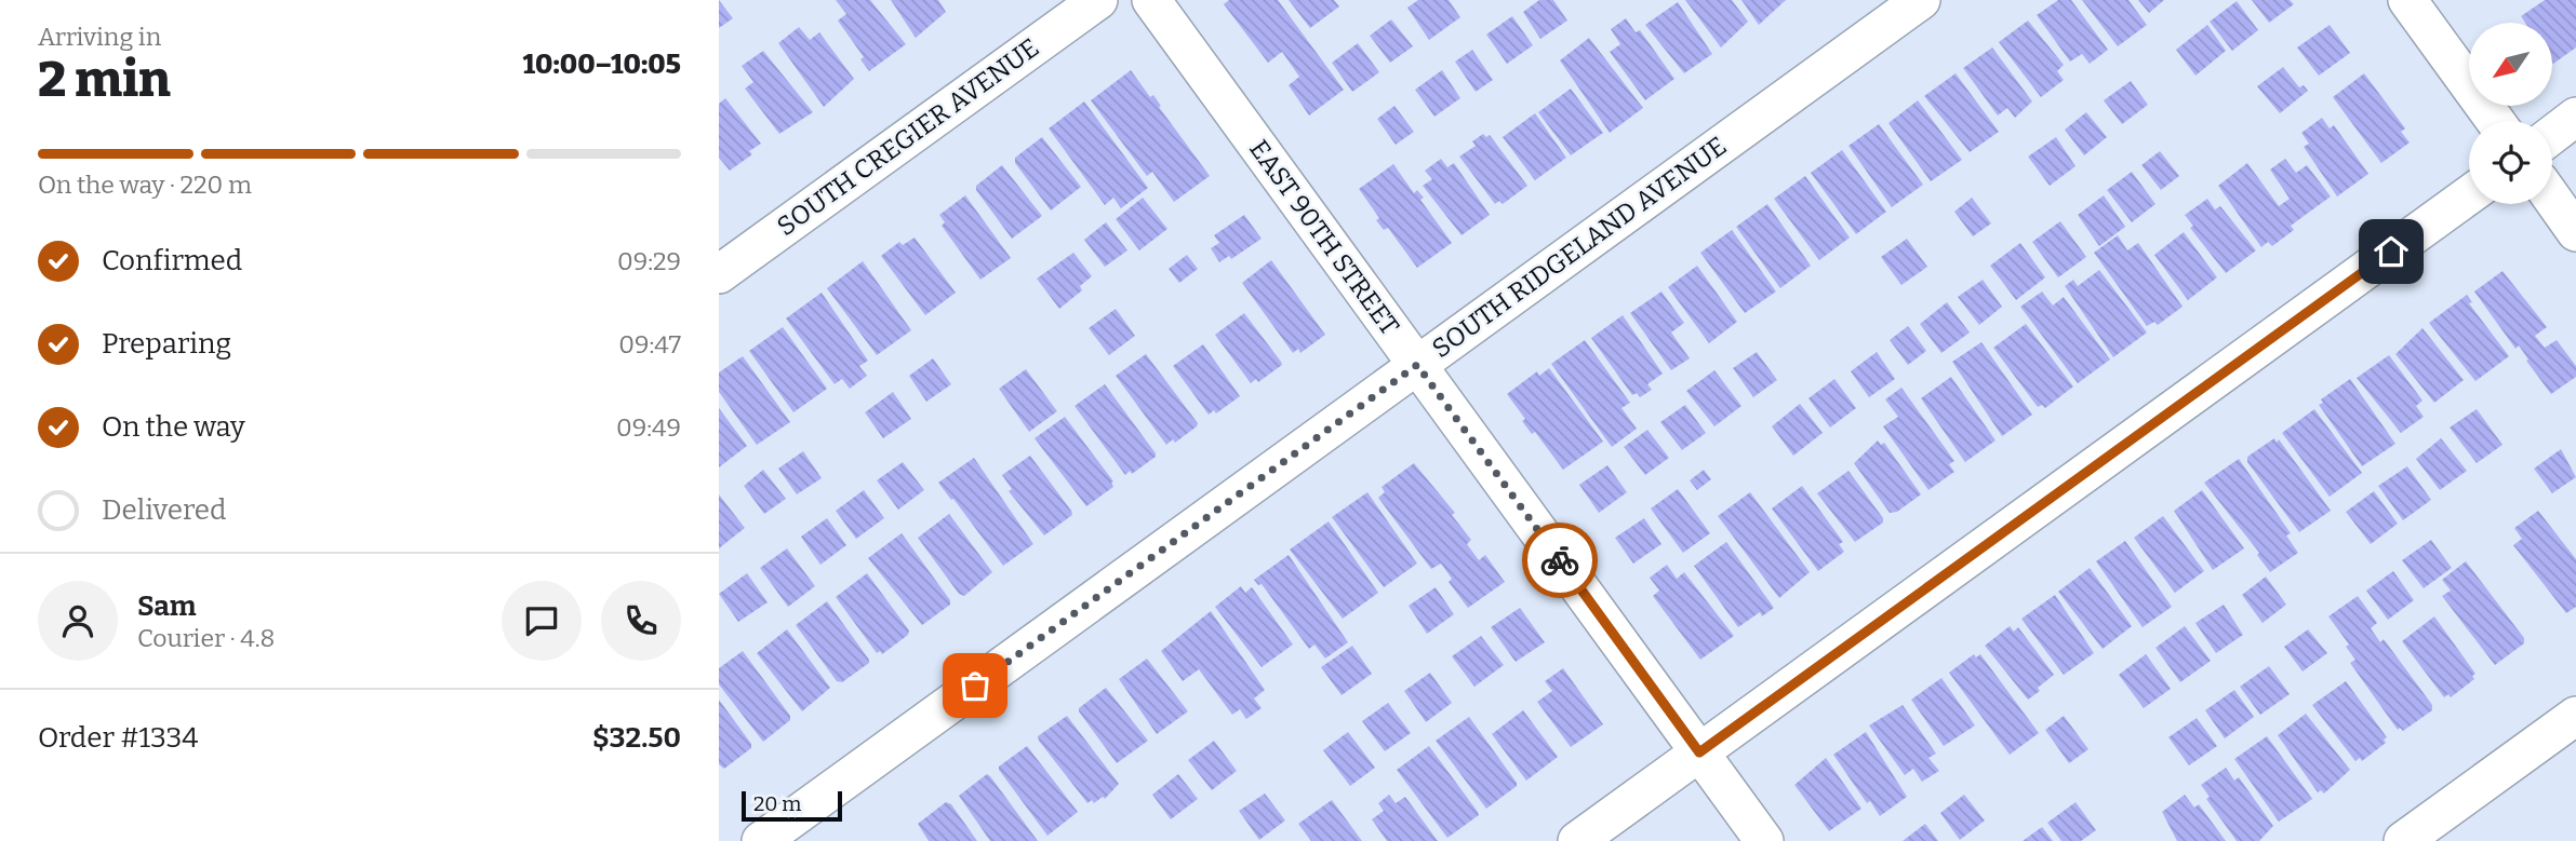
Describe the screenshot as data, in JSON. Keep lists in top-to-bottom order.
{
  "streets": {
    "street": ["SOUTH CREGIER AVENUE", "EAST 90TH STREET", "SOUTH RIDGELAND AVENUE"]
  },
  "crossings": [
    ["EAST 90TH STREET", "SOUTH RIDGELAND AVENUE"]
  ],
  "scale_bar": "20 m",
  "north": "bottom left",
  "page": {
    "heading": ["2 min", "Arriving in", "10:00–10:05"],
    "panel": [
      "Sam",
      "Courier · 4.8",
      "Order #1334",
      "$32.50"
    ],
    "bar": "On the way · 220 m",
    "list": [
      ["Confirmed", "09:29"],
      ["Preparing", "09:47"],
      ["On the way", "09:49"],
      "Delivered"
    ],
    "scale": "20 m"
  }
}
